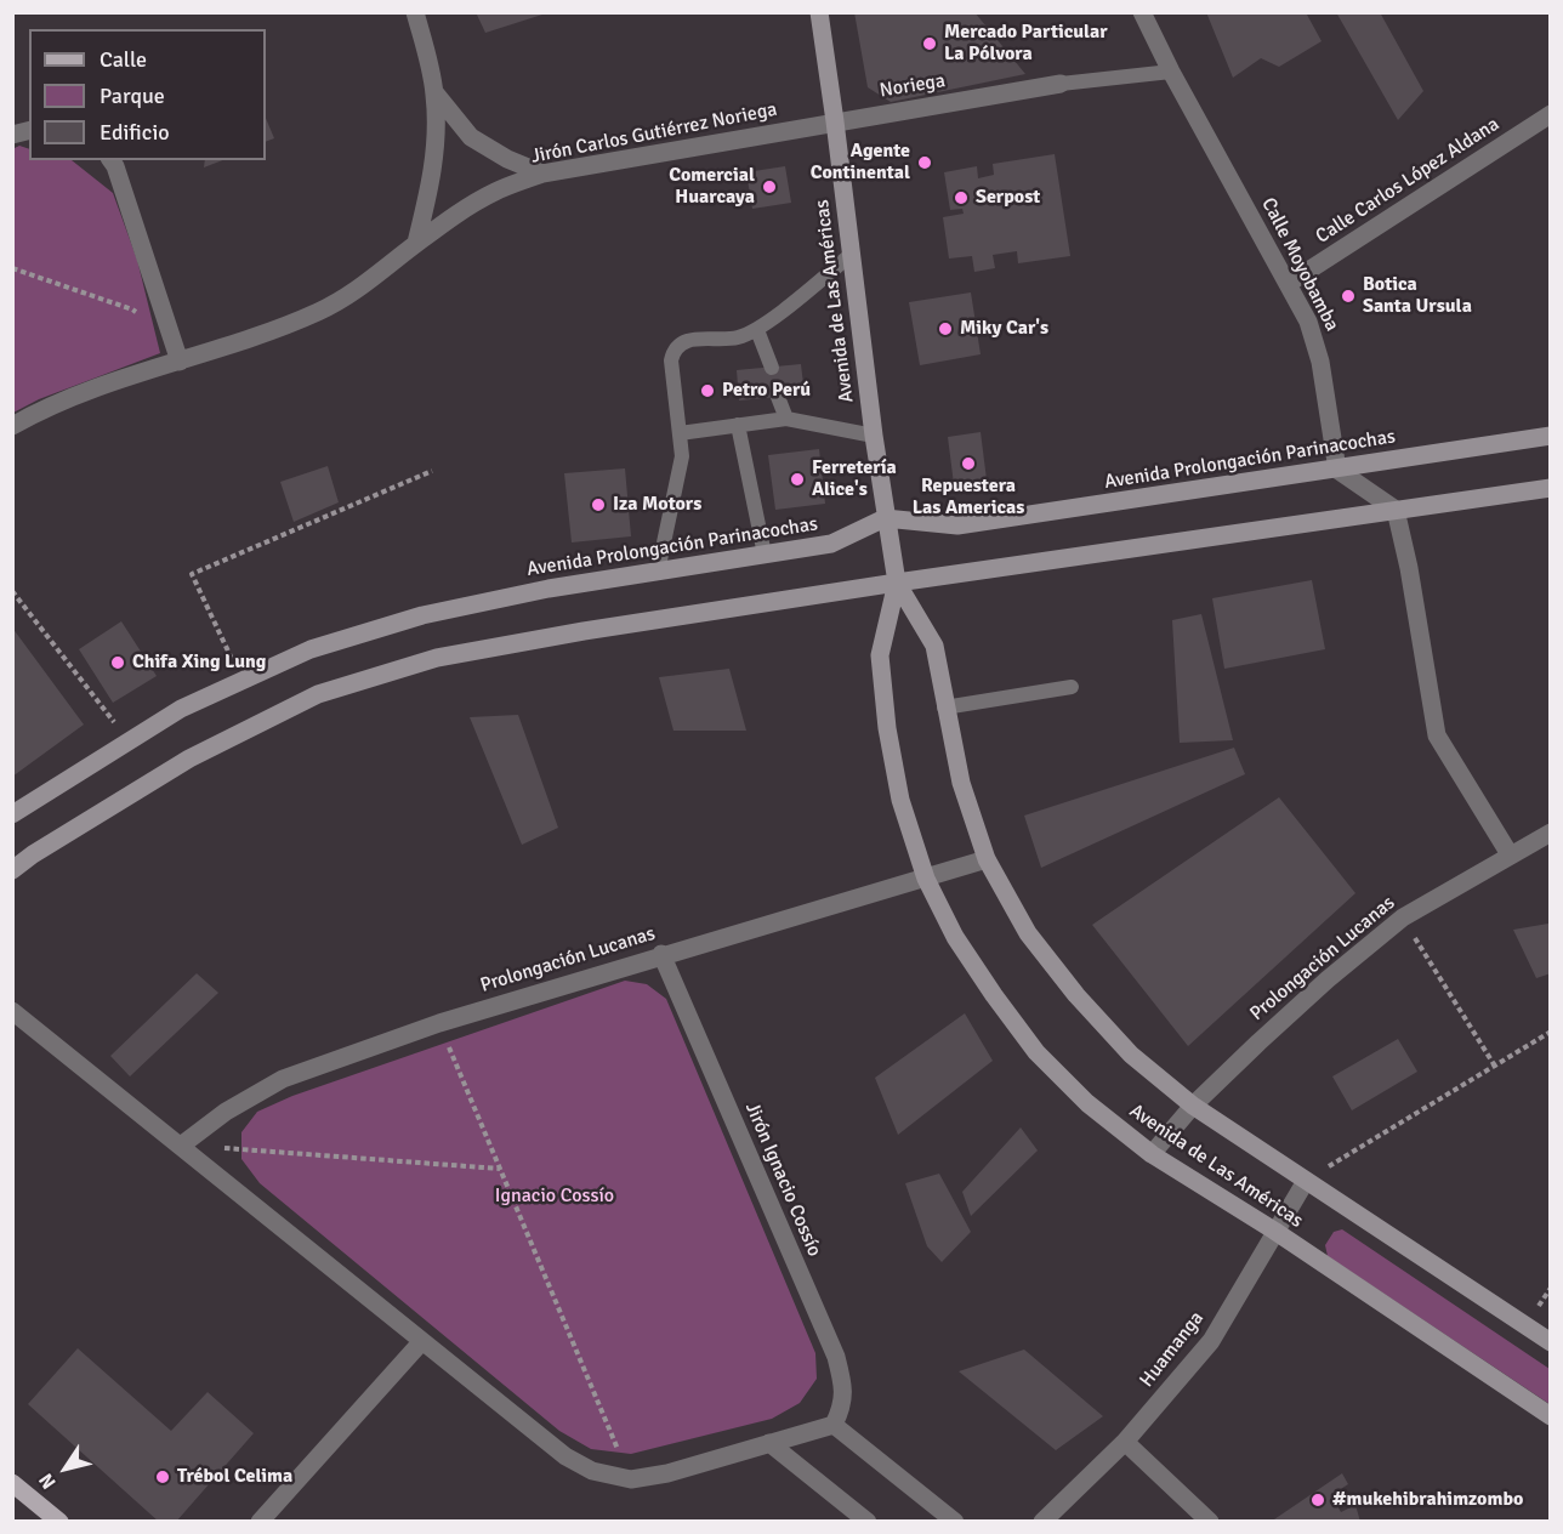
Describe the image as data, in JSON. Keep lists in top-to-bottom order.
{
  "streets": {
    "main road": ["Avenida de Las Américas", "Avenida Prolongación Parinacochas"],
    "street": [
      "Noriega",
      "Jirón Carlos Gutiérrez Noriega",
      "Calle Carlos López Aldana",
      "Calle Moyobamba",
      "Prolongación Lucanas",
      "Jirón Ignacio Cossío",
      "Huamanga"
    ]
  },
  "crossings": [
    ["Noriega", "Jirón Carlos Gutiérrez Noriega"],
    ["Noriega", "Calle Moyobamba"],
    ["Noriega", "Avenida de Las Américas"],
    ["Jirón Carlos Gutiérrez Noriega", "Avenida de Las Américas"],
    ["Calle Carlos López Aldana", "Calle Moyobamba"],
    ["Calle Moyobamba", "Avenida Prolongación Parinacochas"],
    ["Avenida de Las Américas", "Avenida Prolongación Parinacochas"],
    ["Avenida de Las Américas", "Prolongación Lucanas"],
    ["Avenida de Las Américas", "Huamanga"],
    ["Prolongación Lucanas", "Jirón Ignacio Cossío"]
  ],
  "parks": ["Ignacio Cossío"],
  "places": [
    "Mercado Particular La Pólvora",
    "Agente Continental",
    "Comercial Huarcaya",
    "Serpost",
    "Botica Santa Ursula",
    "Miky Car's",
    "Petro Perú",
    "Repuestera Las Americas",
    "Ferretería Alice's",
    "Iza Motors",
    "Chifa Xing Lung",
    "Trébol Celima",
    "#mukehibrahimzombo"
  ],
  "legend": ["Calle", "Parque", "Edificio"],
  "north": "bottom left"
}
